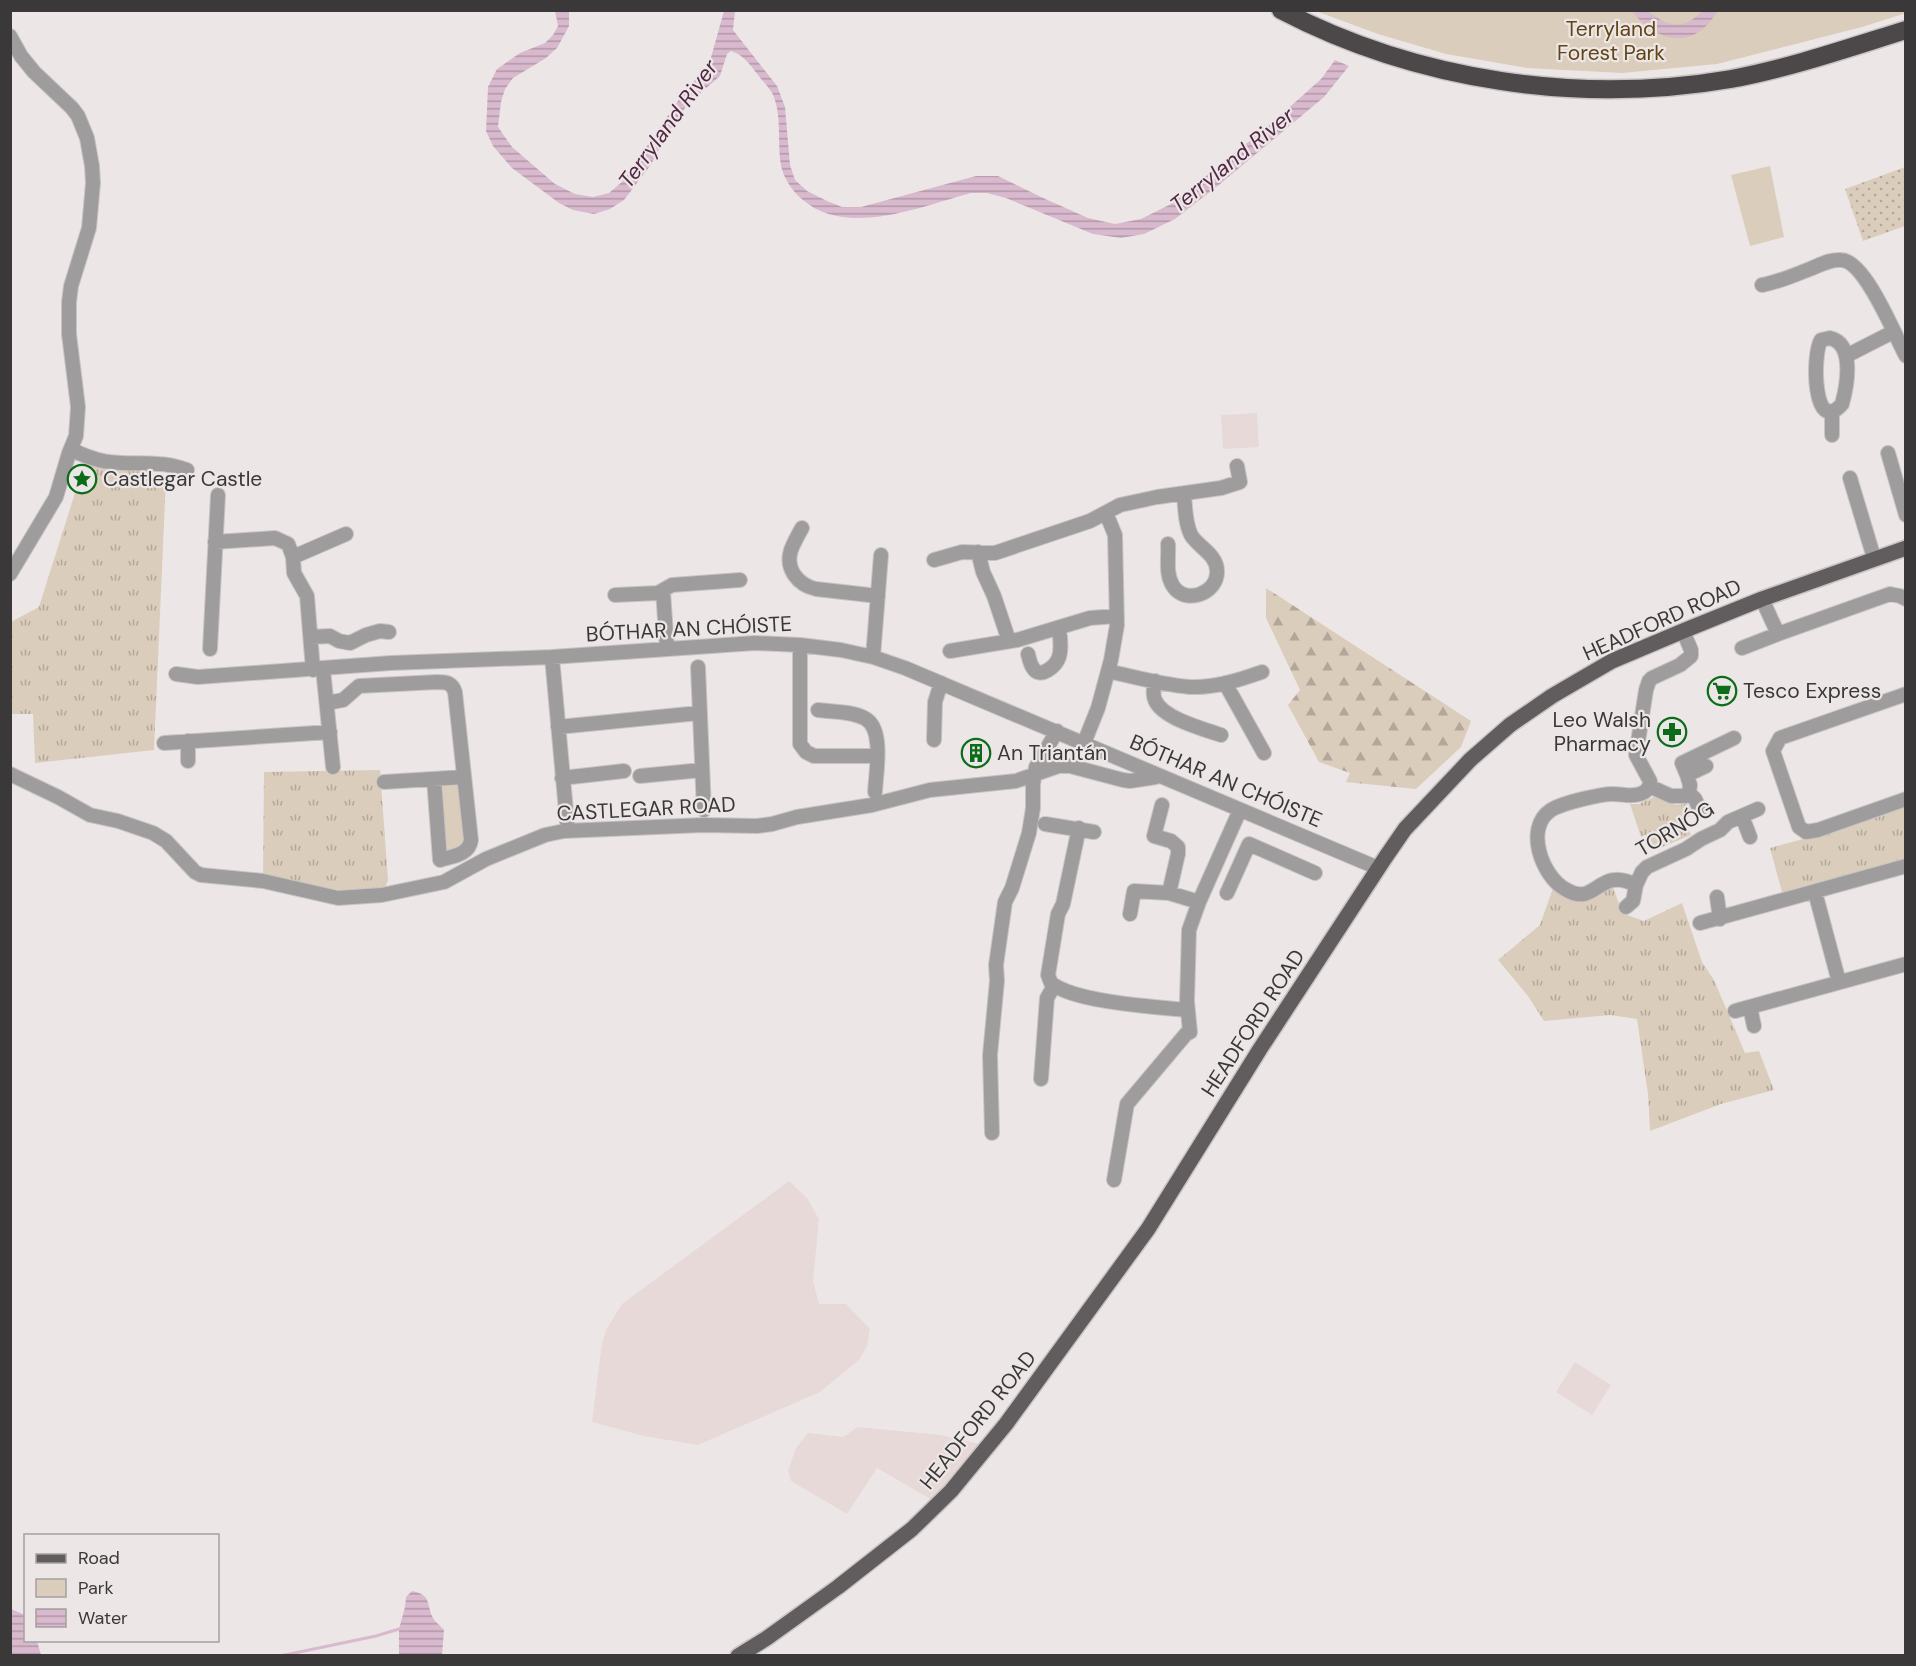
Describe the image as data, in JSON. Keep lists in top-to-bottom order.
{
  "streets": {
    "main road": ["HEADFORD ROAD"],
    "street": ["BÓTHAR AN CHÓISTE", "CASTLEGAR ROAD", "TORNÓG"]
  },
  "crossings": [
    ["HEADFORD ROAD", "BÓTHAR AN CHÓISTE"],
    ["BÓTHAR AN CHÓISTE", "CASTLEGAR ROAD"]
  ],
  "water": ["Terryland River"],
  "parks": ["Terryland Forest Park"],
  "places": {
    "place": ["Castlegar Castle"],
    "supermarket": ["Tesco Express"],
    "pharmacy": ["Leo Walsh Pharmacy"],
    "building": ["An Triantán"]
  },
  "legend": ["Road", "Park", "Water"]
}
